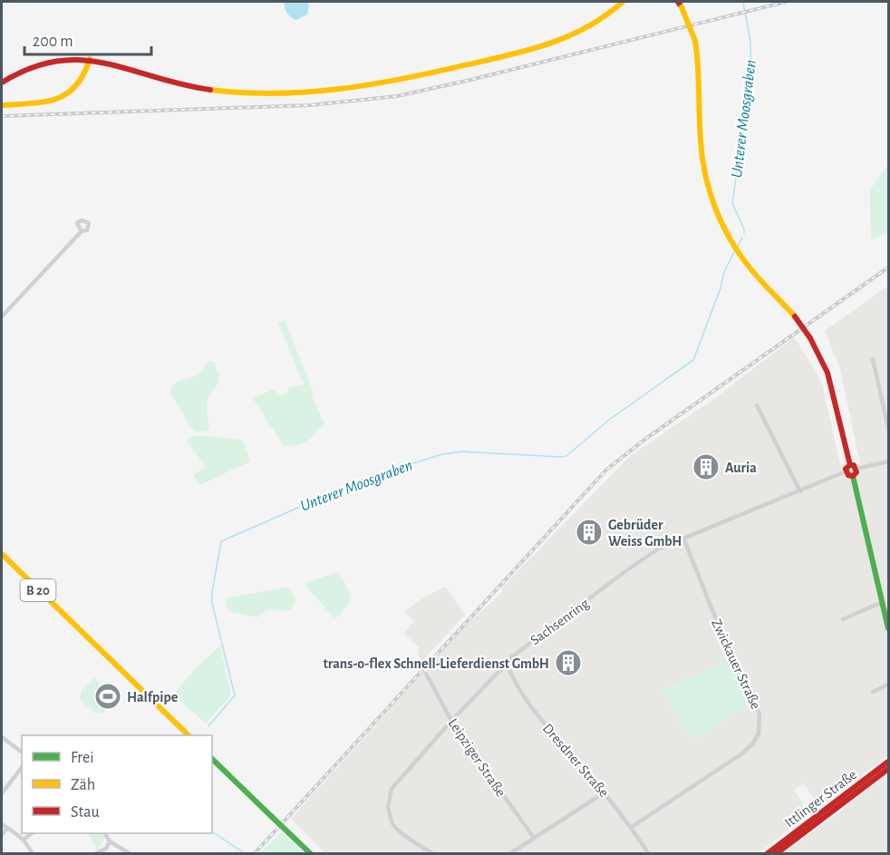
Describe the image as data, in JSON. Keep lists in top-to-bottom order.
{
  "streets": {
    "main road": ["B 20", "Ittlinger Straße"],
    "street": [
      "Sachsenring",
      "Zwickauer Straße",
      "Leipziger Straße",
      "Dresdner Straße"
    ]
  },
  "crossings": [
    ["Sachsenring", "Zwickauer Straße"],
    ["Sachsenring", "Leipziger Straße"],
    ["Sachsenring", "Dresdner Straße"],
    ["Zwickauer Straße", "Dresdner Straße"]
  ],
  "water": ["Unterer Moosgraben"],
  "places": {
    "building": ["Auria", "Gebrüder Weiss GmbH", "trans-o-flex Schnell-Lieferdienst GmbH"],
    "sports": ["Halfpipe"]
  },
  "legend": ["Frei", "Zäh", "Stau"],
  "scale_bar": "200 m"
}
